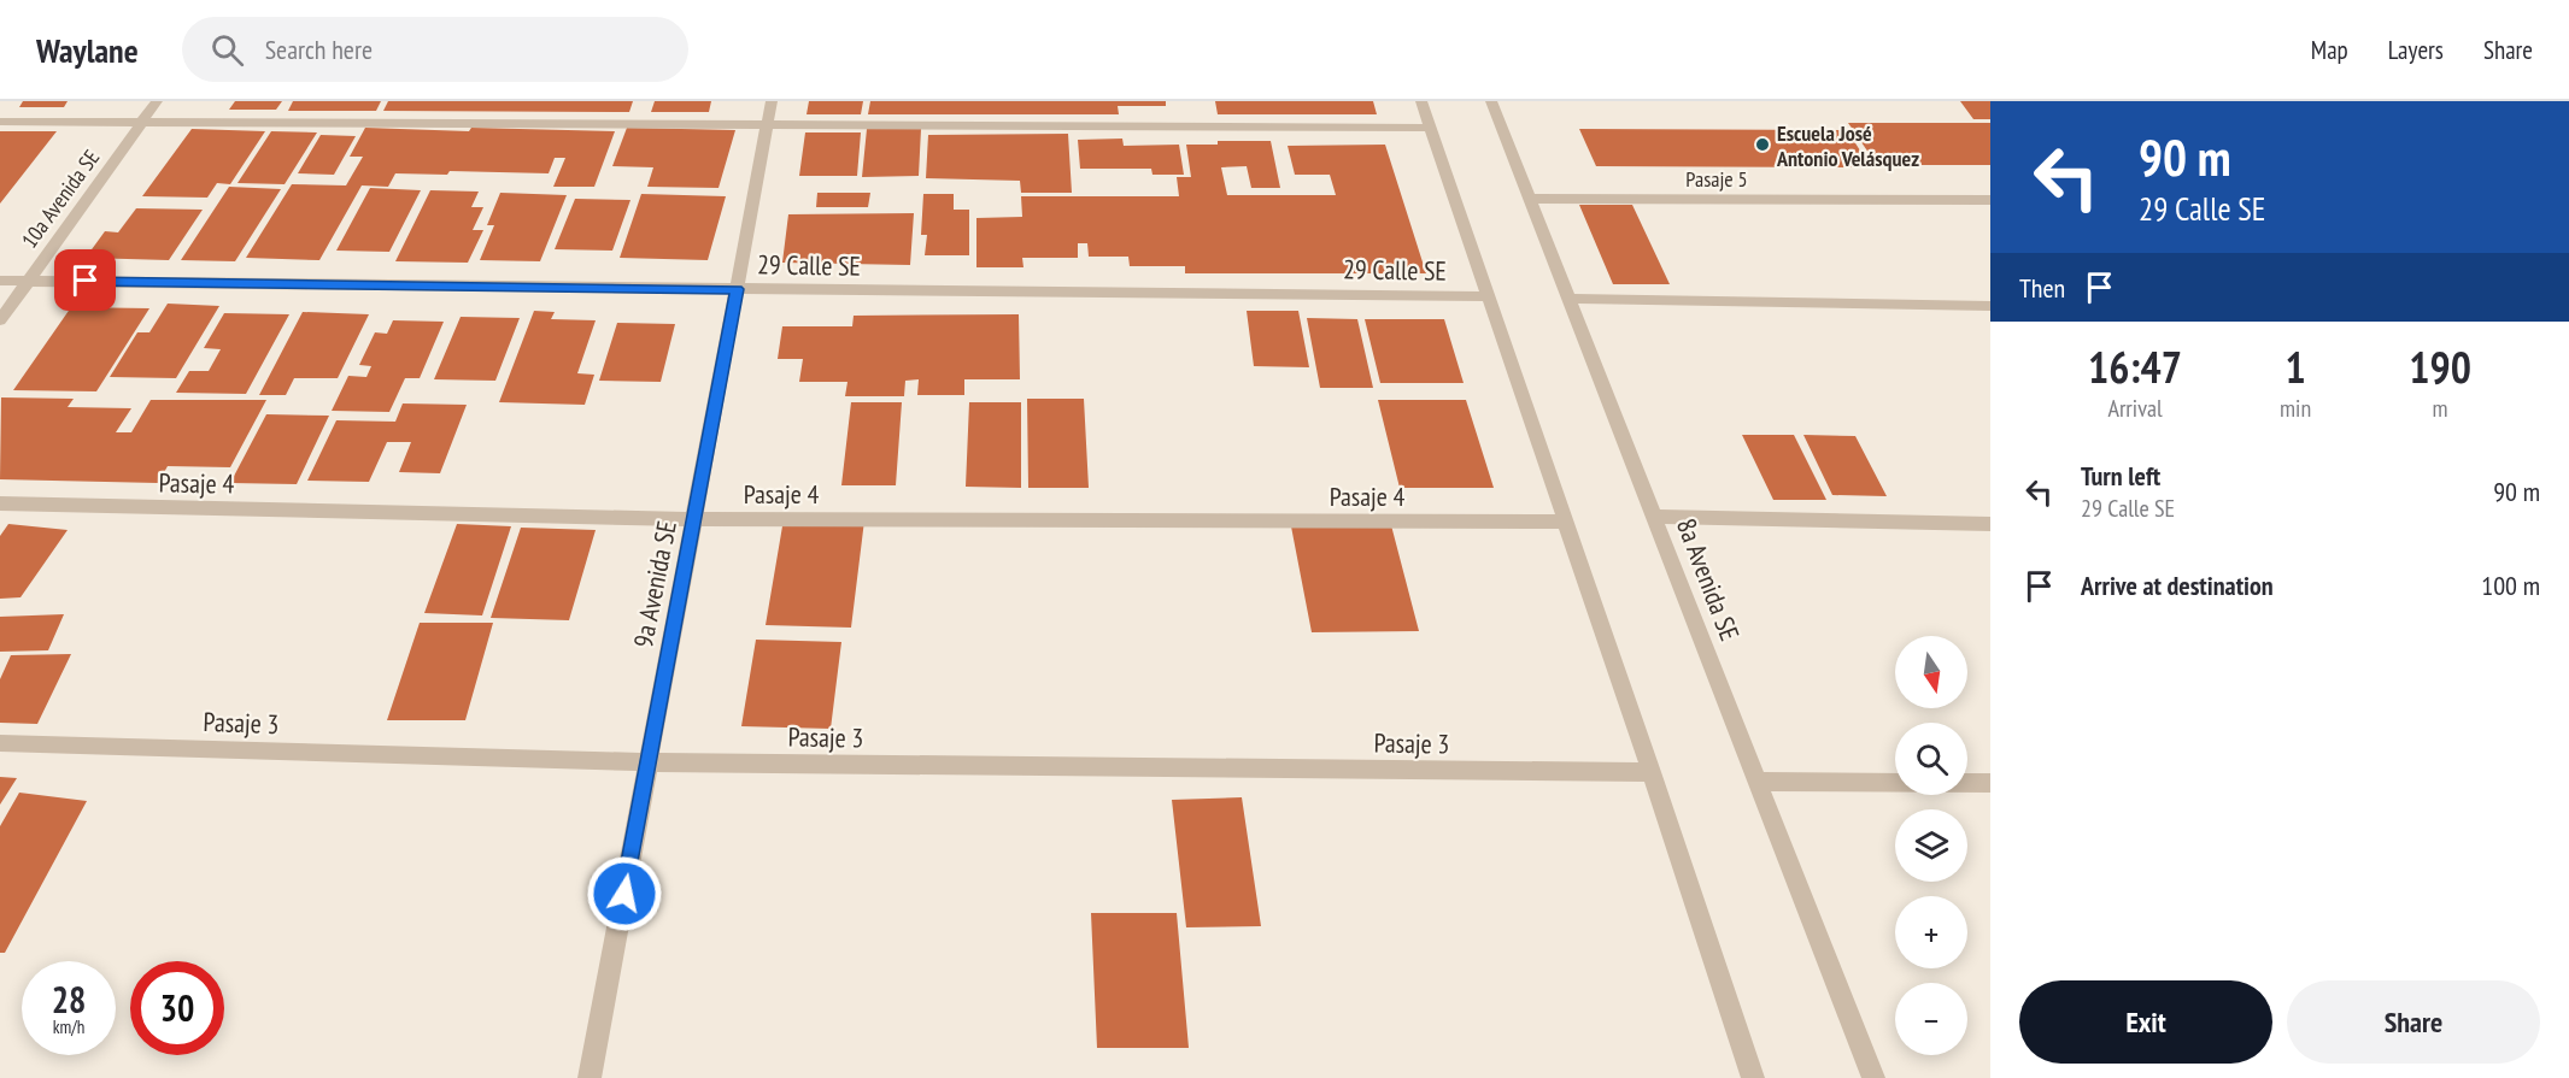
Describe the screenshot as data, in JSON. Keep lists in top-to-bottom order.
{
  "streets": {
    "street": [
      "Pasaje 5",
      "10a Avenida SE",
      "29 Calle SE",
      "Pasaje 4",
      "8a Avenida SE",
      "9a Avenida SE",
      "Pasaje 3"
    ]
  },
  "crossings": [
    ["Pasaje 5", "8a Avenida SE"],
    ["10a Avenida SE", "29 Calle SE"],
    ["29 Calle SE", "9a Avenida SE"],
    ["Pasaje 4", "9a Avenida SE"],
    ["9a Avenida SE", "Pasaje 3"]
  ],
  "places": ["Escuela José Antonio Velásquez"],
  "north": "bottom",
  "page": {
    "header": "Waylane",
    "search": "Search here",
    "nav": ["Map", "Layers", "Share"],
    "turn": ["90 m", "29 Calle SE"],
    "then": "Then",
    "eta": [
      "16:47",
      "Arrival",
      "1",
      "min",
      "190",
      "m"
    ],
    "list": [
      {
        "name": "Turn left",
        "note": "29 Calle SE",
        "value": "90 m"
      },
      {
        "name": "Arrive at destination",
        "value": "100 m"
      }
    ],
    "map_buttons": ["+", "−"],
    "speed": "28 km/h",
    "limit": "30",
    "buttons": ["Exit", "Share"]
  }
}
